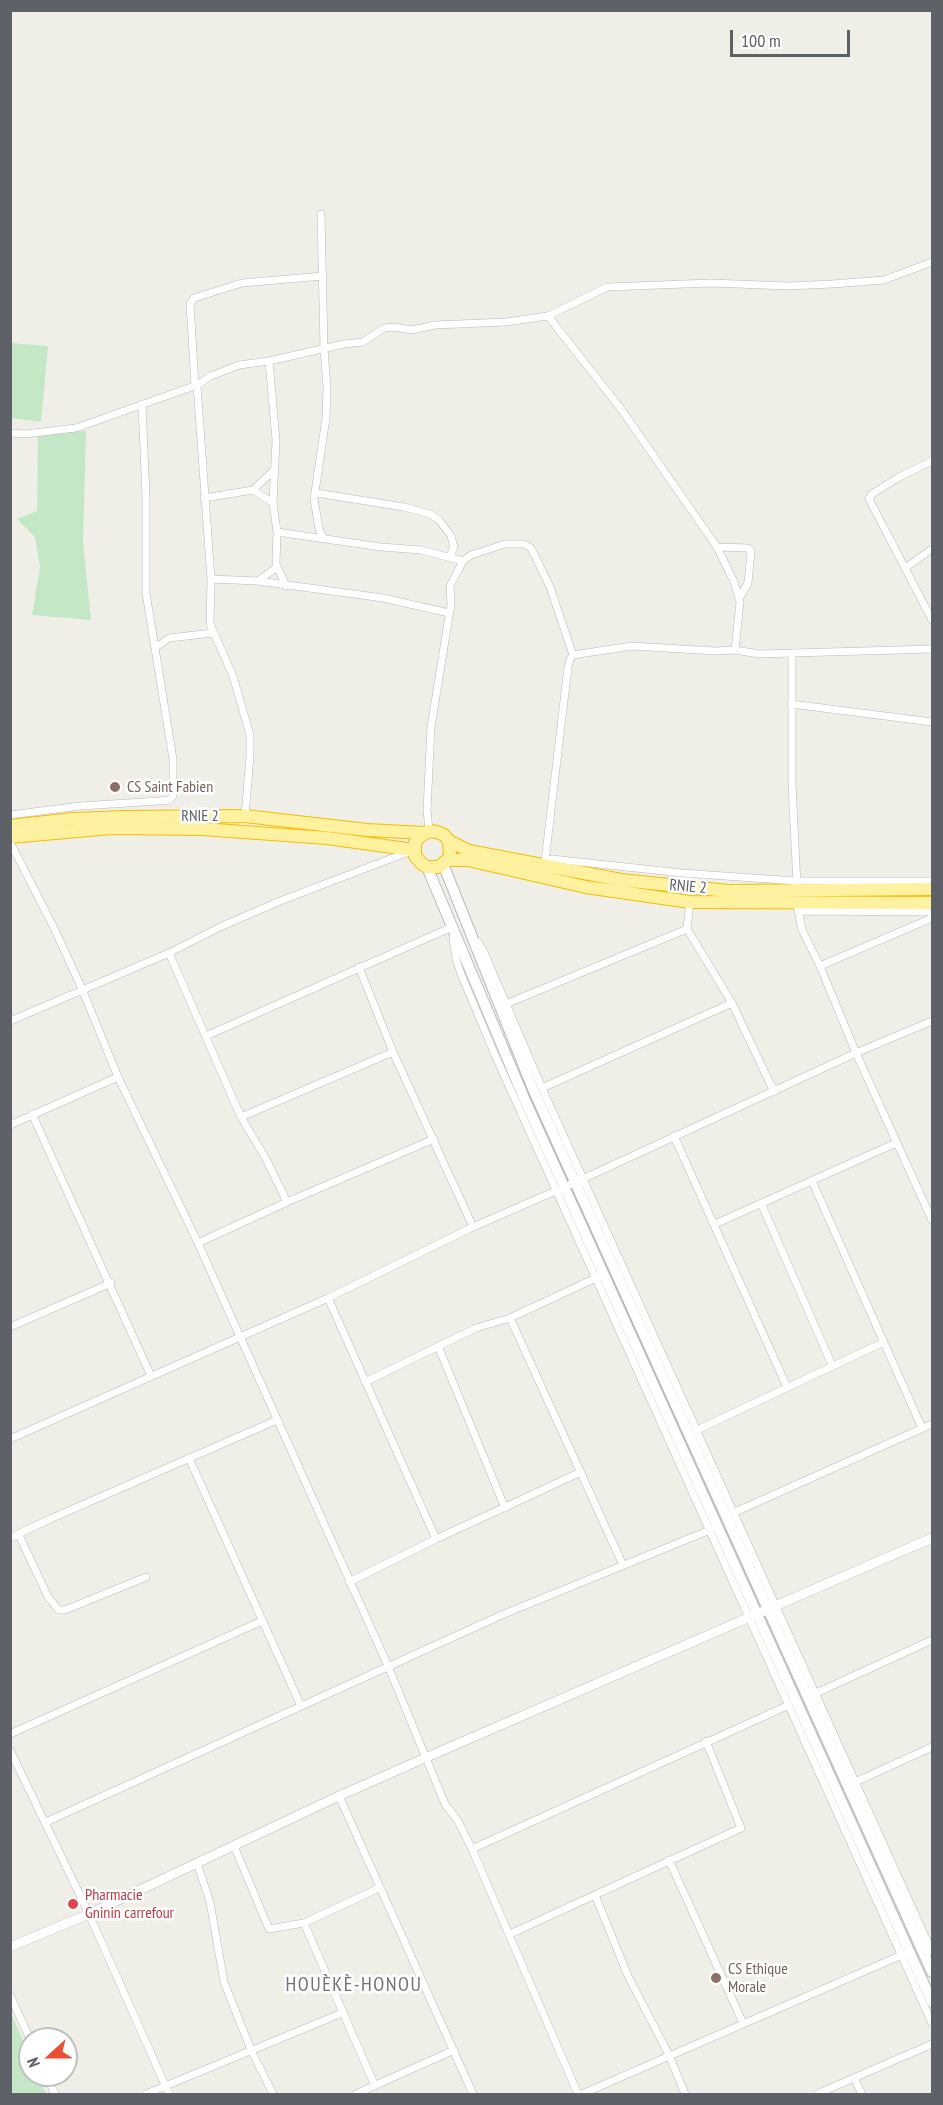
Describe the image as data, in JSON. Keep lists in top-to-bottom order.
{
  "streets": {
    "highway": ["RNIE 2"]
  },
  "districts": ["HOUÈKÈ-HONOU"],
  "places": ["CS Saint Fabien", "Pharmacie Gninin carrefour", "CS Ethique Morale"],
  "scale_bar": "100 m",
  "north": "left"
}
